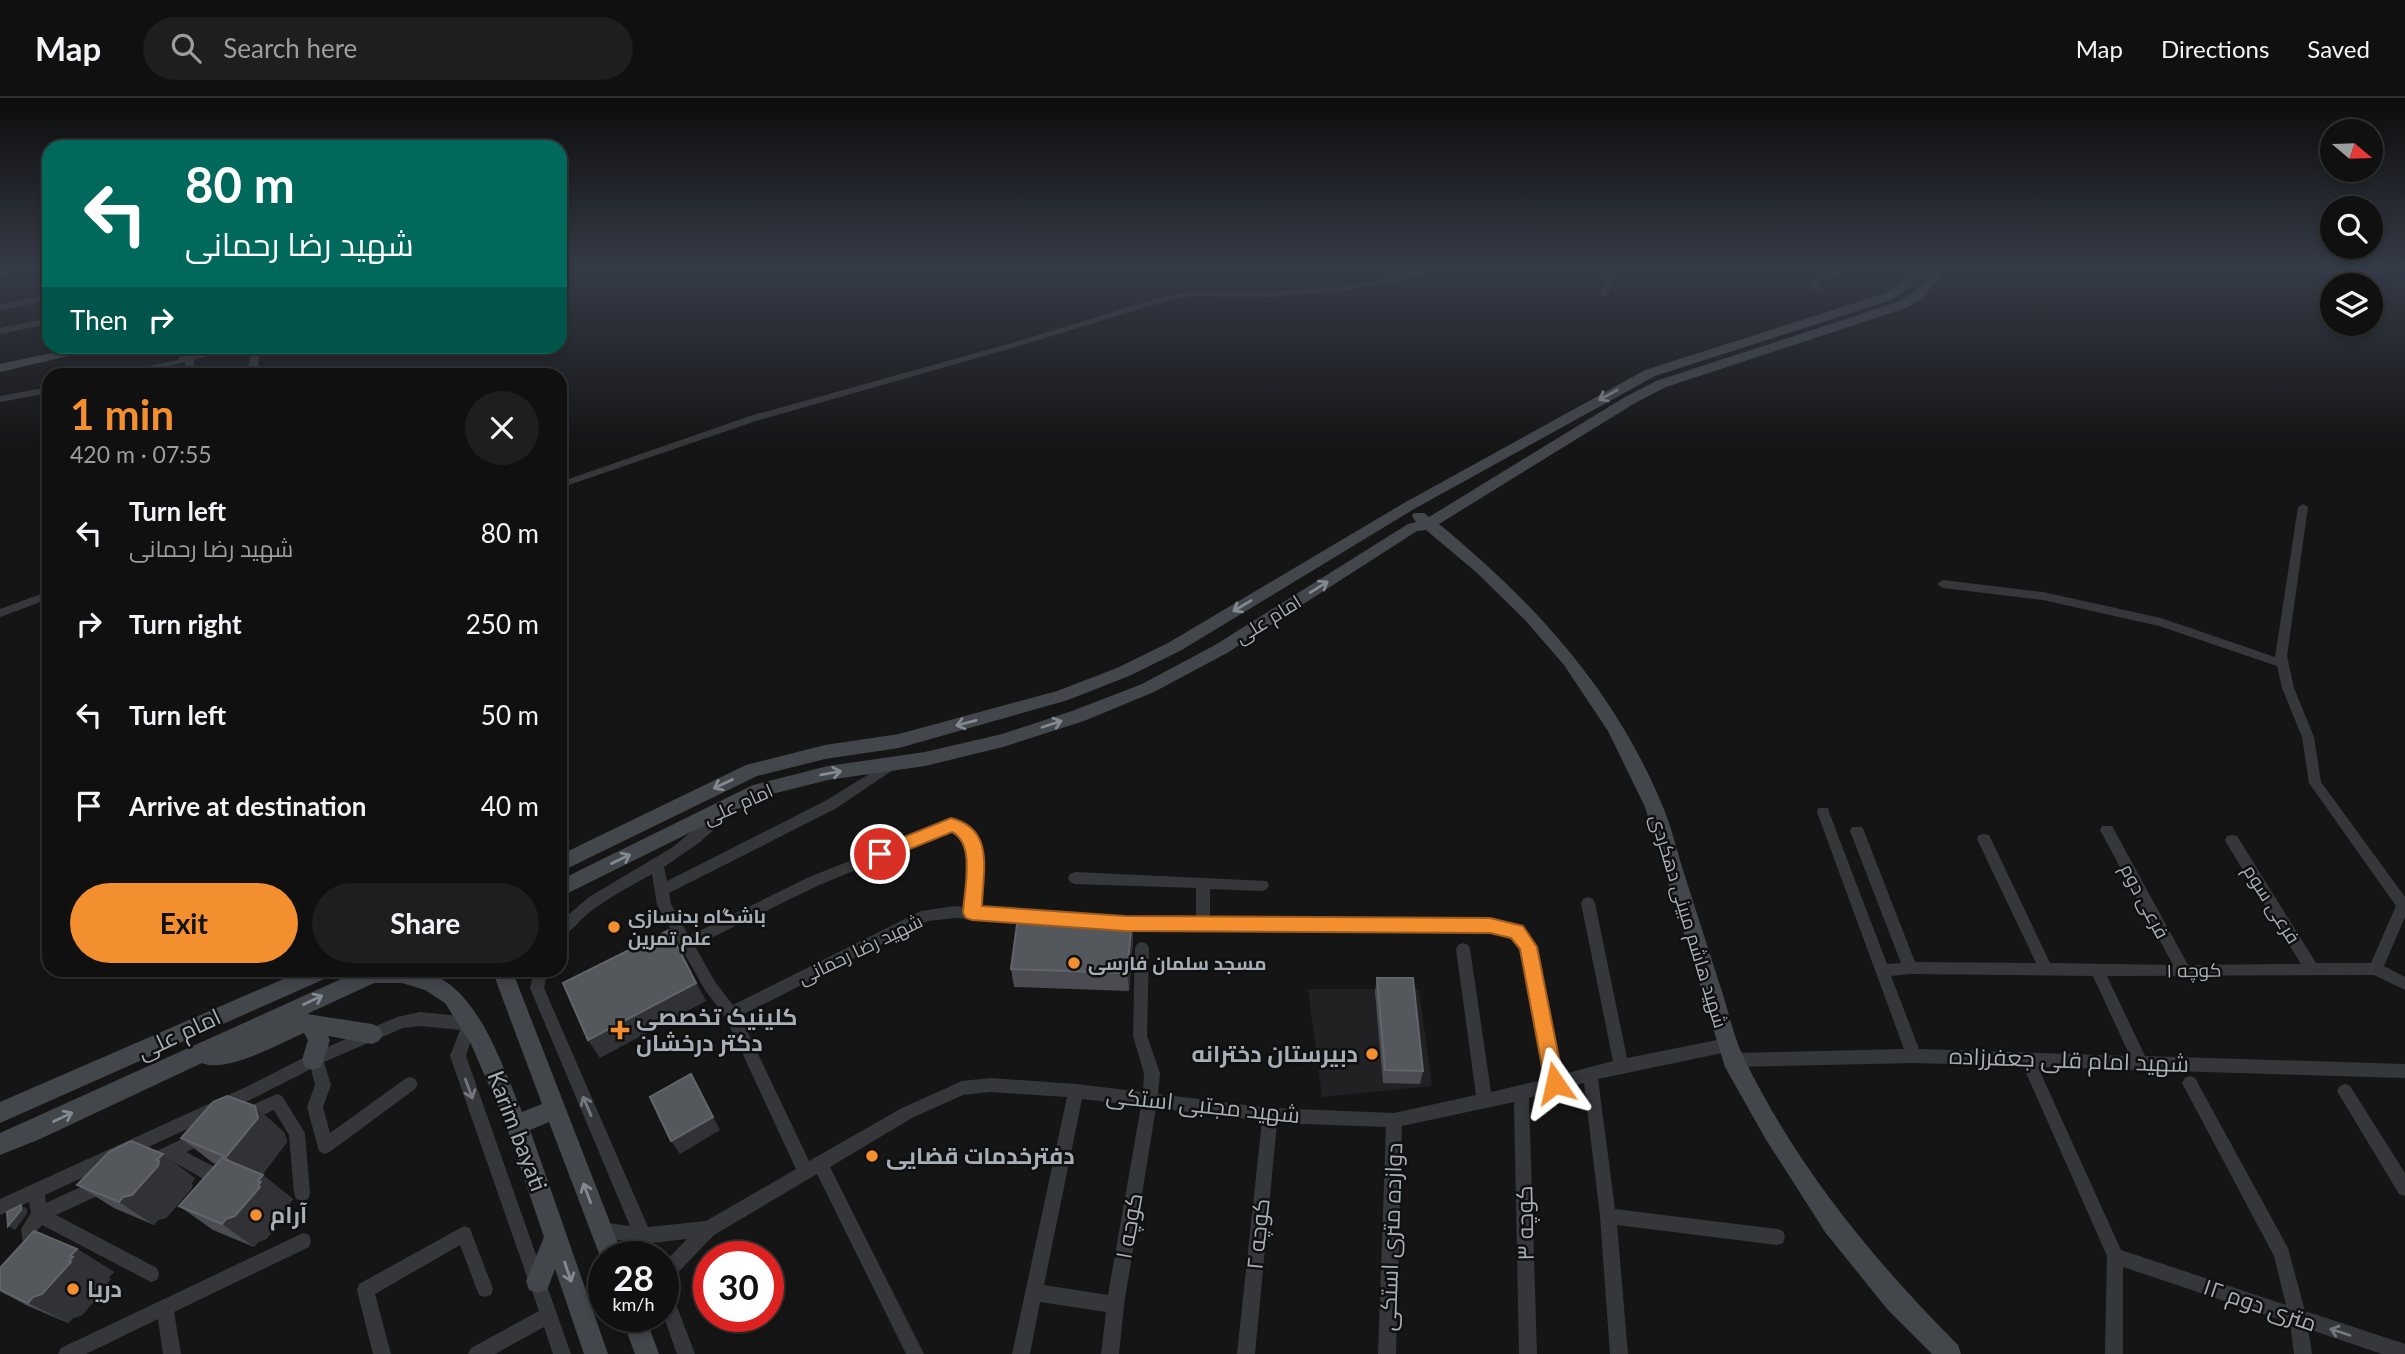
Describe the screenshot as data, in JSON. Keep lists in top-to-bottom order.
{
  "streets": {
    "main road": ["امام علی", "شهید هاشم مبینی دهکردی", "Karim bayati"],
    "street": [
      "فرعی دوم",
      "فرعی سوم",
      "شهید رضا رحمانی",
      "کوچه ۱",
      "شهید امام قلی جعفرزاده",
      "شهید مجتبی استکی",
      "کوچه ۳",
      "کوچه ۲",
      "دوازده متری استکی",
      "۱۲ متری دوم"
    ]
  },
  "crossings": [
    ["امام علی", "شهید هاشم مبینی دهکردی"],
    ["فرعی دوم", "کوچه ۱"],
    ["فرعی سوم", "کوچه ۱"],
    ["شهید هاشم مبینی دهکردی", "شهید امام قلی جعفرزاده"],
    ["شهید هاشم مبینی دهکردی", "شهید مجتبی استکی"],
    ["شهید رضا رحمانی", "شهید مجتبی استکی"],
    ["کوچه ۱", "شهید مجتبی استکی"],
    ["شهید امام قلی جعفرزاده", "شهید مجتبی استکی"],
    ["شهید مجتبی استکی", "کوچه ۳"],
    ["شهید مجتبی استکی", "کوچه ۲"],
    ["شهید مجتبی استکی", "دوازده متری استکی"]
  ],
  "one_way": ["۱۲ متری دوم"],
  "places": {
    "other": [
      "باشگاه بدنسازی علم تمرین",
      "مسجد سلمان فارسی",
      "دبیرستان دخترانه",
      "دفترخدمات قضایی",
      "آرام",
      "دریا"
    ],
    "health": ["کلینیک تخصصی دکتر درخشان"]
  },
  "north": "right",
  "page": {
    "header": "Map",
    "search": "Search here",
    "nav": ["Map", "Directions", "Saved"],
    "turn": ["80 m", "شهید رضا رحمانی"],
    "then": "Then",
    "heading": ["1 min", "420 m · 07:55"],
    "list": [
      {
        "name": "Turn left",
        "note": "شهید رضا رحمانی",
        "value": "80 m"
      },
      {
        "name": "Turn right",
        "value": "250 m"
      },
      {
        "name": "Turn left",
        "value": "50 m"
      },
      {
        "name": "Arrive at destination",
        "value": "40 m"
      }
    ],
    "buttons": ["Exit", "Share"],
    "speed": "28 km/h",
    "limit": "30"
  }
}
